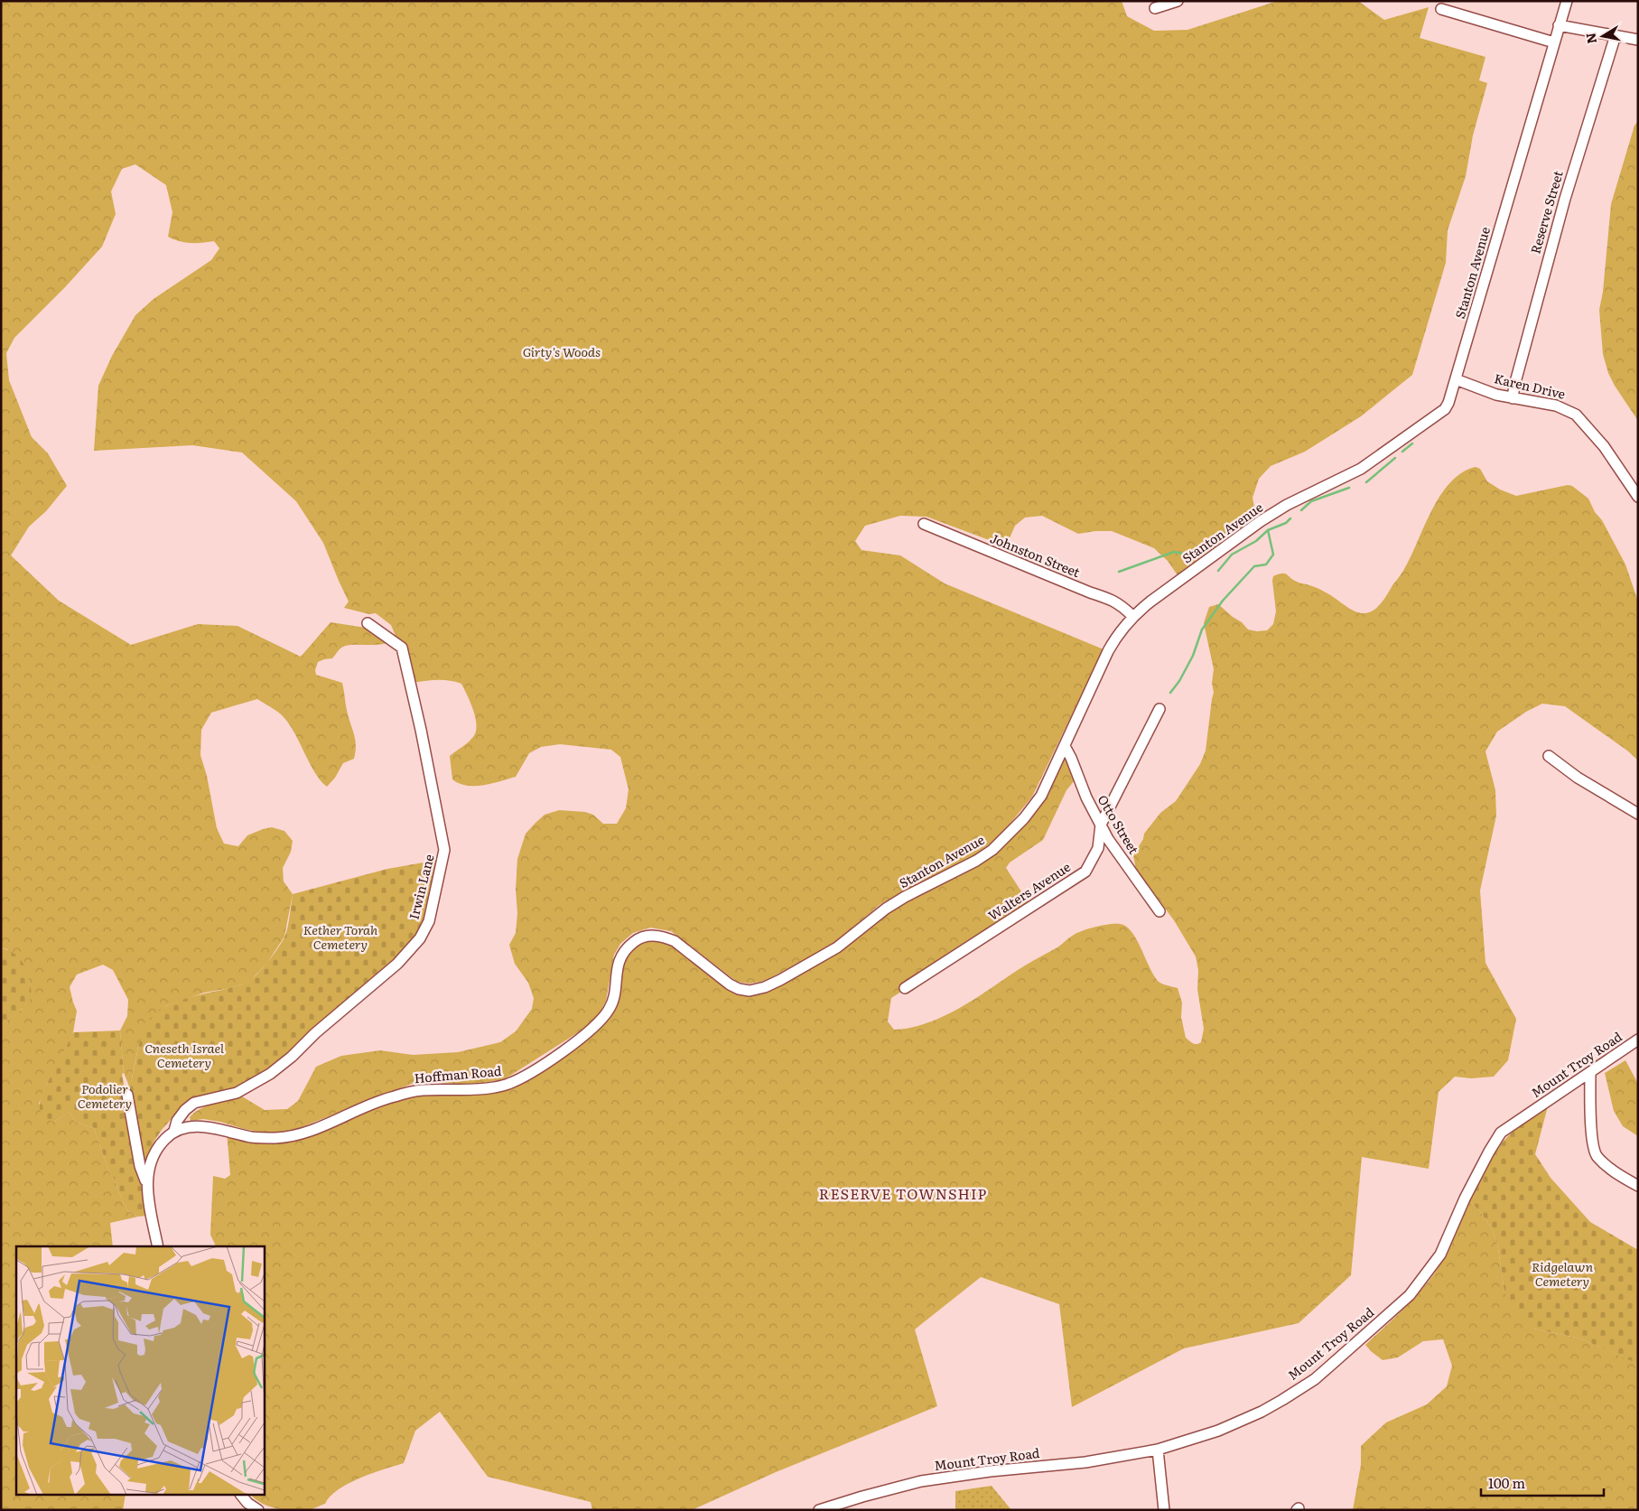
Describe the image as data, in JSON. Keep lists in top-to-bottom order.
{
  "streets": {
    "street": [
      "Reserve Street",
      "Stanton Avenue",
      "Karen Drive",
      "Johnston Street",
      "Otto Street",
      "Irwin Lane",
      "Walters Avenue",
      "Mount Troy Road",
      "Hoffman Road"
    ]
  },
  "crossings": [
    ["Reserve Street", "Karen Drive"],
    ["Stanton Avenue", "Karen Drive"],
    ["Stanton Avenue", "Johnston Street"],
    ["Stanton Avenue", "Otto Street"],
    ["Stanton Avenue", "Hoffman Road"],
    ["Otto Street", "Walters Avenue"],
    ["Irwin Lane", "Hoffman Road"]
  ],
  "districts": ["RESERVE TOWNSHIP"],
  "parks": [
    "Girty's Woods",
    "Kether Torah Cemetery",
    "Cneseth Israel Cemetery",
    "Podolier Cemetery",
    "Ridgelawn Cemetery"
  ],
  "scale_bar": "100 m",
  "north": "left"
}
